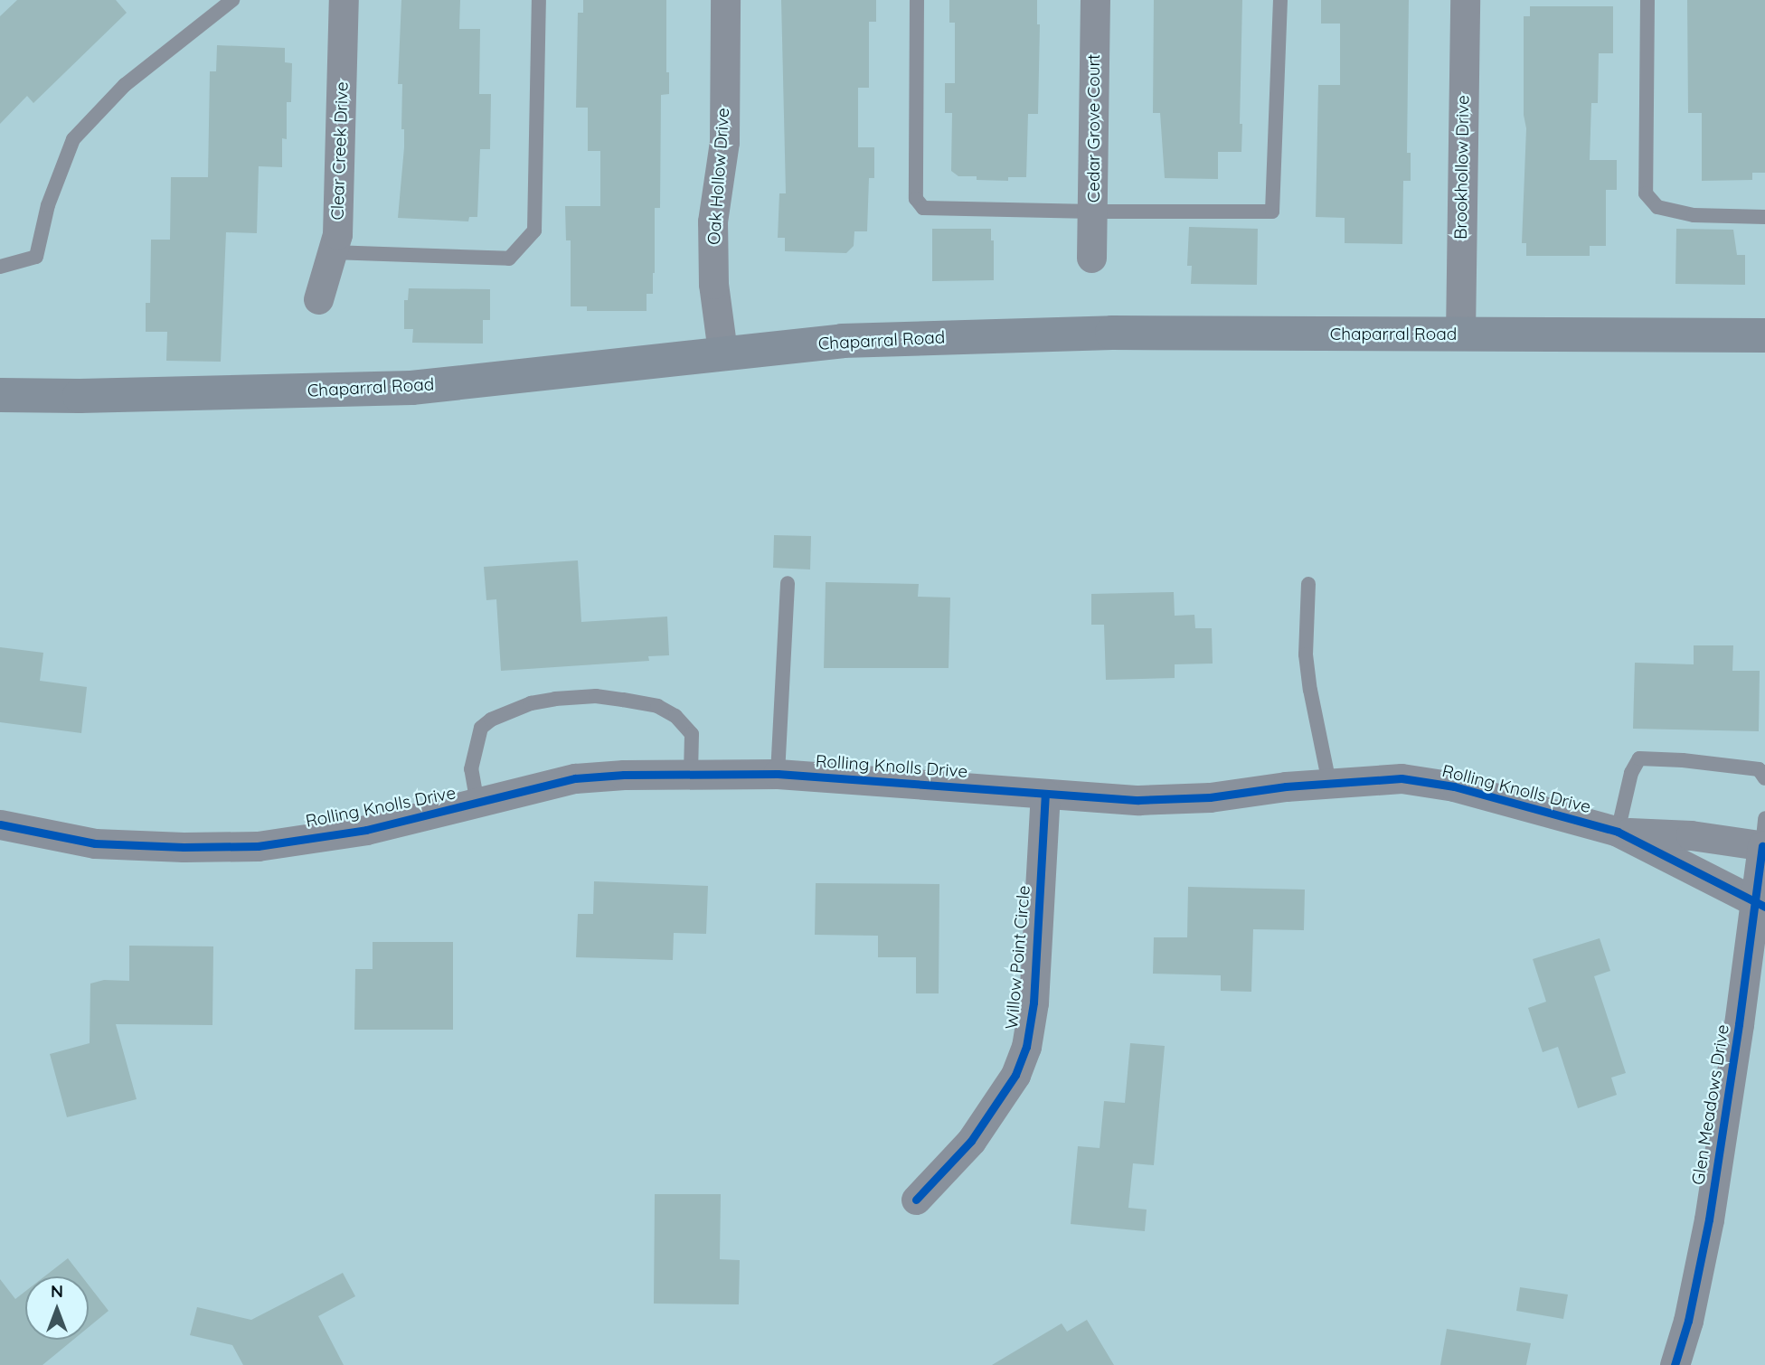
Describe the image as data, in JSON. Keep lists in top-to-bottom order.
{
  "streets": {
    "main road": ["Chaparral Road"],
    "street": [
      "Cedar Grove Court",
      "Clear Creek Drive",
      "Brookhollow Drive",
      "Oak Hollow Drive",
      "Rolling Knolls Drive",
      "Willow Point Circle",
      "Glen Meadows Drive"
    ]
  },
  "crossings": [
    ["Brookhollow Drive", "Chaparral Road"],
    ["Oak Hollow Drive", "Chaparral Road"],
    ["Rolling Knolls Drive", "Willow Point Circle"],
    ["Rolling Knolls Drive", "Glen Meadows Drive"]
  ],
  "north": "top"
}
